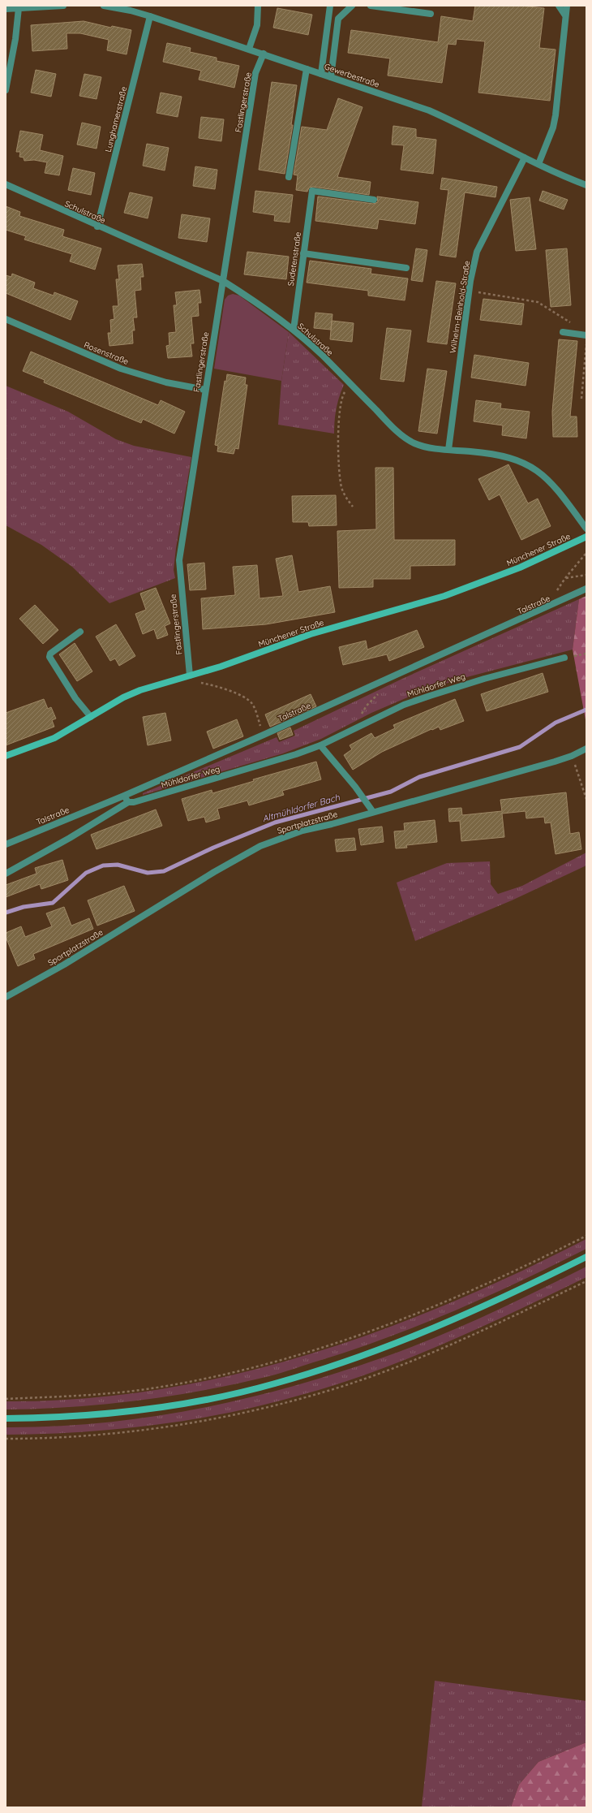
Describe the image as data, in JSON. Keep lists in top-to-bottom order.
{
  "streets": {
    "street": [
      "Gewerbestraße",
      "Fastlingerstraße",
      "Lunghamerstraße",
      "Schulstraße",
      "Sudetenstraße",
      "Wilhelm-Beinhold-Straße",
      "Rosenstraße",
      "Münchener Straße",
      "Talstraße",
      "Mühldorfer Weg",
      "Sportplatzstraße"
    ]
  },
  "crossings": [
    ["Gewerbestraße", "Fastlingerstraße"],
    ["Gewerbestraße", "Lunghamerstraße"],
    ["Gewerbestraße", "Wilhelm-Beinhold-Straße"],
    ["Fastlingerstraße", "Schulstraße"],
    ["Fastlingerstraße", "Rosenstraße"],
    ["Fastlingerstraße", "Münchener Straße"],
    ["Lunghamerstraße", "Schulstraße"],
    ["Schulstraße", "Sudetenstraße"],
    ["Schulstraße", "Wilhelm-Beinhold-Straße"]
  ],
  "water": ["Altmühldorfer Bach"]
}
